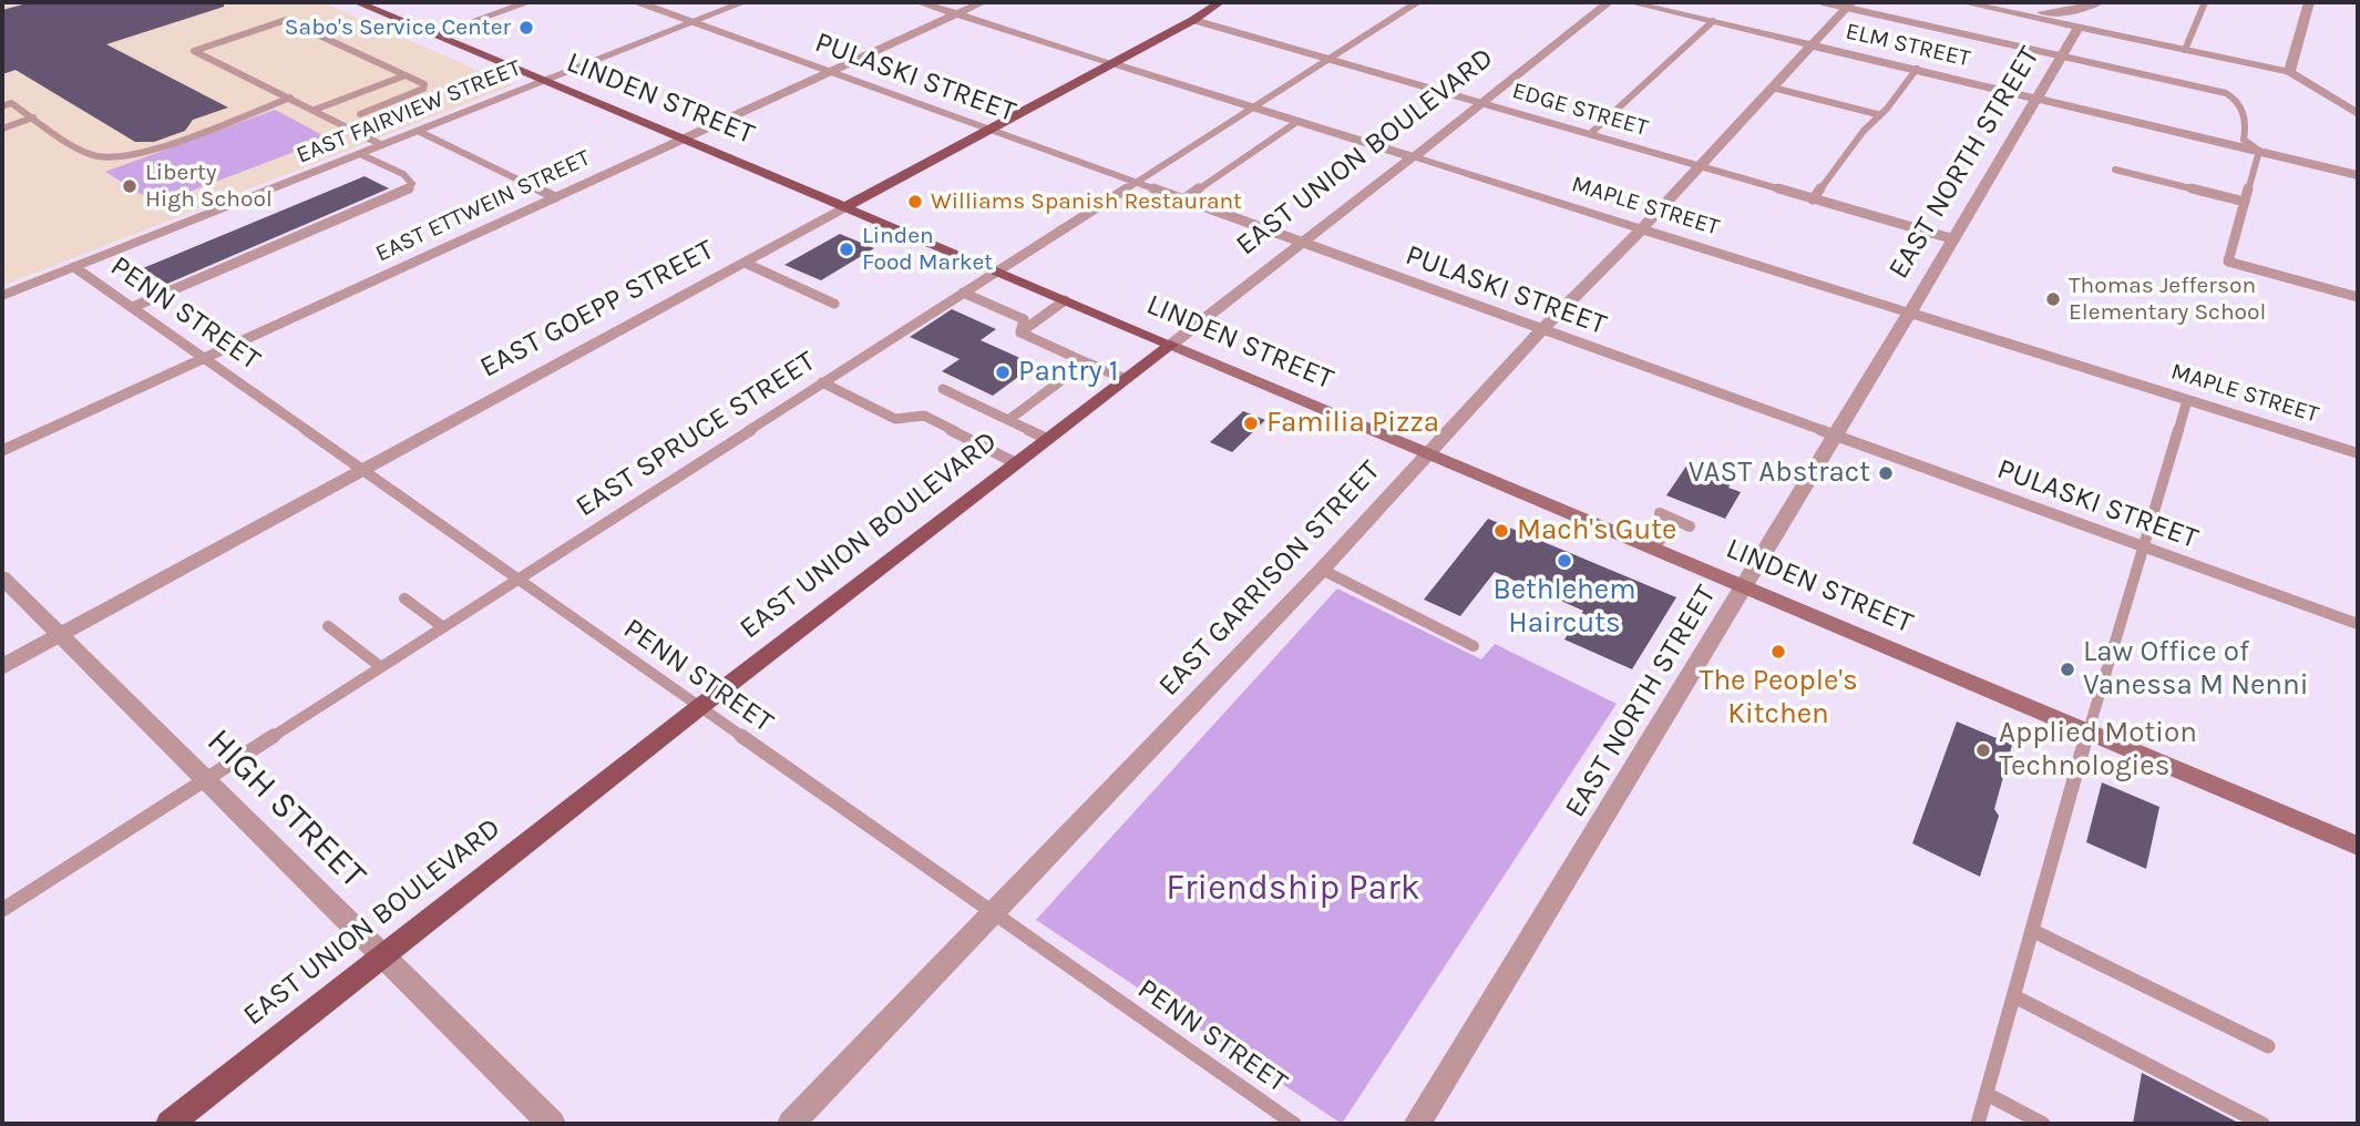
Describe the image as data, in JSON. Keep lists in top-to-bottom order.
{
  "streets": {
    "main road": ["LINDEN STREET", "EAST UNION BOULEVARD", "EAST GOEPP STREET"],
    "street": [
      "ELM STREET",
      "EAST FAIRVIEW STREET",
      "EAST NORTH STREET",
      "EAST ETTWEIN STREET",
      "MAPLE STREET",
      "EAST GARRISON STREET",
      "HIGH STREET"
    ],
    "lane": [
      "PULASKI STREET",
      "EDGE STREET",
      "PENN STREET",
      "EAST SPRUCE STREET"
    ]
  },
  "crossings": [
    ["ELM STREET", "EAST NORTH STREET"],
    ["ELM STREET", "EAST GARRISON STREET"],
    ["PULASKI STREET", "EAST FAIRVIEW STREET"],
    ["PULASKI STREET", "EAST UNION BOULEVARD"],
    ["PULASKI STREET", "EAST NORTH STREET"],
    ["PULASKI STREET", "EAST ETTWEIN STREET"],
    ["PULASKI STREET", "EAST GOEPP STREET"],
    ["PULASKI STREET", "EAST SPRUCE STREET"],
    ["PULASKI STREET", "EAST GARRISON STREET"],
    ["LINDEN STREET", "EAST FAIRVIEW STREET"],
    ["LINDEN STREET", "EAST UNION BOULEVARD"],
    ["LINDEN STREET", "EAST NORTH STREET"],
    ["LINDEN STREET", "EAST ETTWEIN STREET"],
    ["LINDEN STREET", "EAST GOEPP STREET"],
    ["LINDEN STREET", "EAST SPRUCE STREET"],
    ["LINDEN STREET", "EAST GARRISON STREET"],
    ["EDGE STREET", "EAST UNION BOULEVARD"],
    ["EDGE STREET", "EAST NORTH STREET"],
    ["EDGE STREET", "EAST GOEPP STREET"],
    ["EDGE STREET", "EAST SPRUCE STREET"],
    ["EDGE STREET", "EAST GARRISON STREET"],
    ["EAST FAIRVIEW STREET", "PENN STREET"],
    ["EAST UNION BOULEVARD", "MAPLE STREET"],
    ["EAST UNION BOULEVARD", "PENN STREET"],
    ["EAST UNION BOULEVARD", "HIGH STREET"],
    ["EAST NORTH STREET", "MAPLE STREET"],
    ["EAST ETTWEIN STREET", "MAPLE STREET"],
    ["EAST ETTWEIN STREET", "PENN STREET"],
    ["MAPLE STREET", "EAST GOEPP STREET"],
    ["MAPLE STREET", "EAST SPRUCE STREET"],
    ["MAPLE STREET", "EAST GARRISON STREET"],
    ["EAST GOEPP STREET", "PENN STREET"],
    ["EAST GOEPP STREET", "HIGH STREET"],
    ["PENN STREET", "EAST SPRUCE STREET"],
    ["PENN STREET", "EAST GARRISON STREET"],
    ["EAST SPRUCE STREET", "HIGH STREET"]
  ],
  "parks": ["Friendship Park"],
  "places": [
    "Sabo's Service Center",
    "Liberty High School",
    "Williams Spanish Restaurant",
    "Linden Food Market",
    "Thomas Jefferson Elementary School",
    "Pantry 1",
    "Familia Pizza",
    "VAST Abstract",
    "Mach's Gute",
    "Bethlehem Haircuts",
    "The People's Kitchen",
    "Law Office of Vanessa M Nenni",
    "Applied Motion Technologies"
  ]
}
